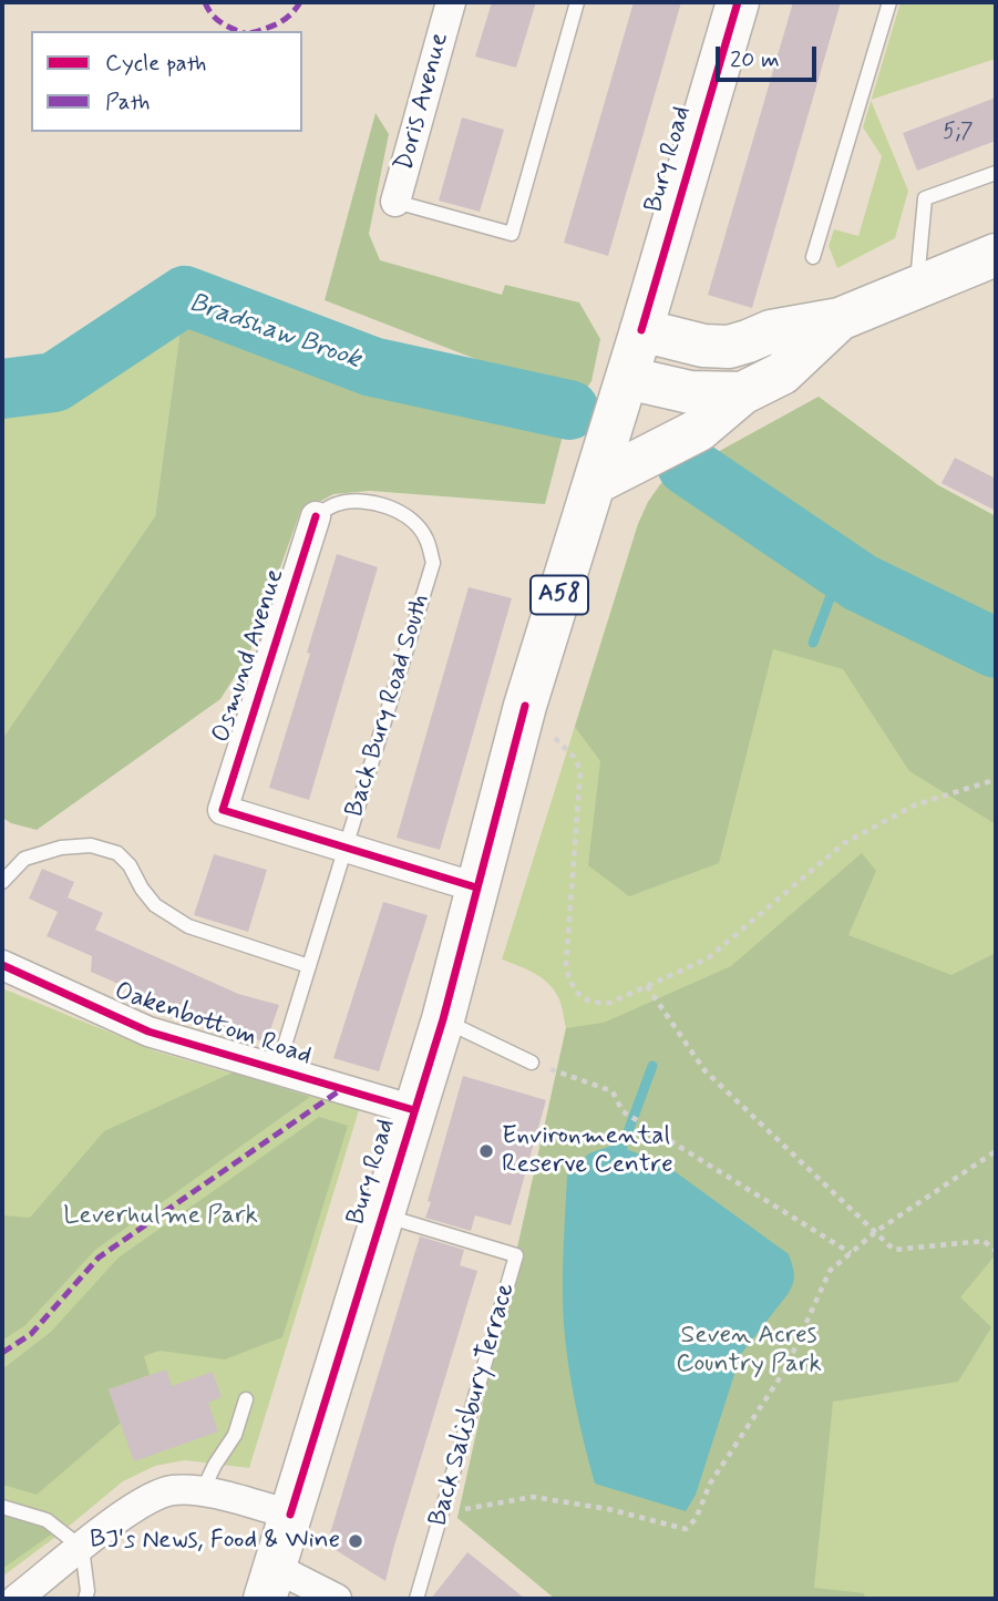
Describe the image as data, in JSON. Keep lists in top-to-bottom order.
{
  "streets": {
    "main road": ["Bury Road", "A58"],
    "street": ["Doris Avenue", "Osmund Avenue", "Oakenbottom Road"],
    "lane": ["Back Bury Road South", "Back Salisbury Terrace"]
  },
  "crossings": [
    ["Bury Road", "Oakenbottom Road"],
    ["Bury Road", "Back Salisbury Terrace"],
    ["Osmund Avenue", "Back Bury Road South"],
    ["Back Bury Road South", "Oakenbottom Road"]
  ],
  "water": ["Bradshaw Brook"],
  "parks": ["Leverhulme Park", "Seven Acres Country Park"],
  "places": ["Environmental Reserve Centre", "BJ's News, Food & Wine"],
  "house_numbers": ["5;7"],
  "legend": ["Cycle path", "Path"],
  "scale_bar": "20 m"
}
